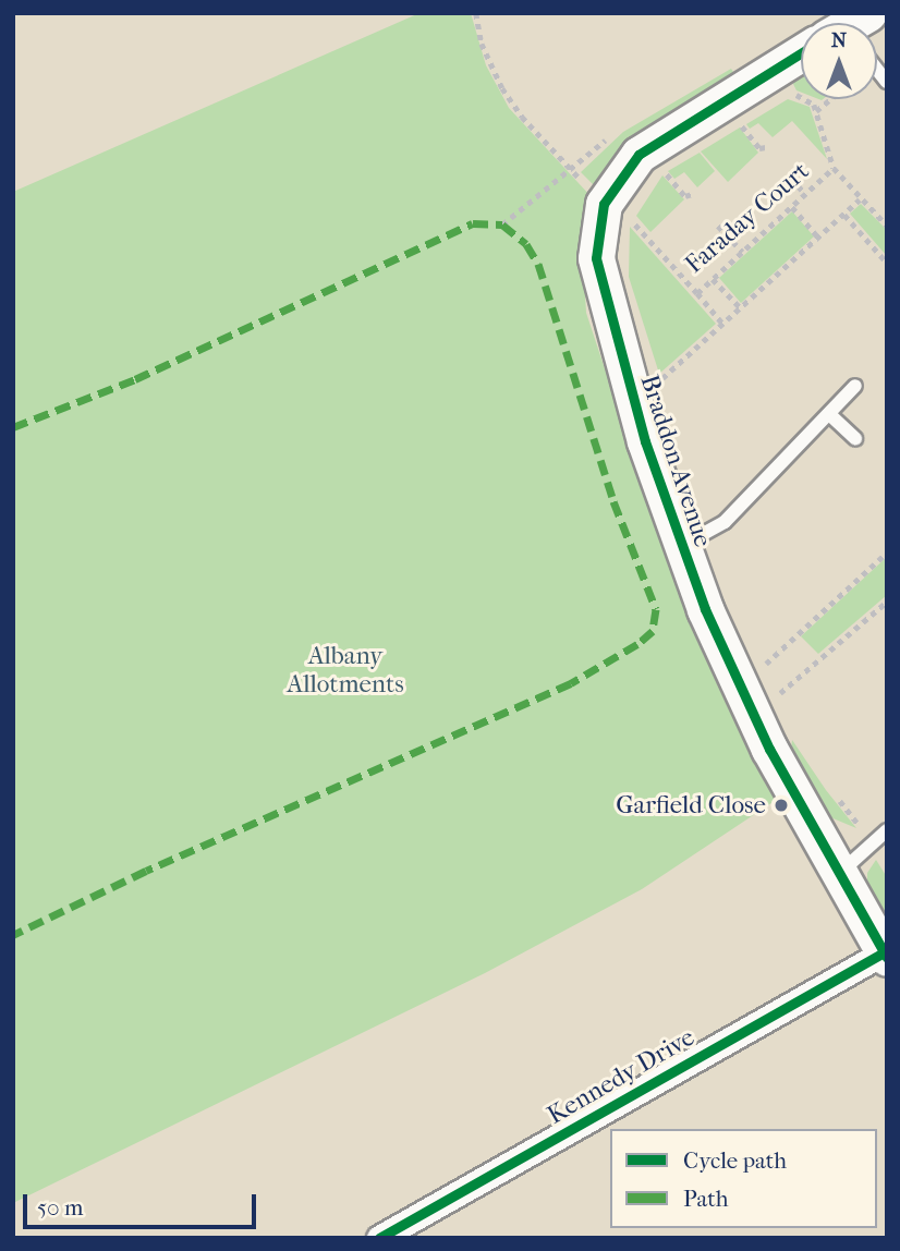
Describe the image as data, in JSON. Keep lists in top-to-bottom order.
{
  "streets": {
    "street": ["Braddon Avenue", "Kennedy Drive"],
    "path": ["Faraday Court"]
  },
  "crossings": [
    ["Faraday Court", "Braddon Avenue"],
    ["Braddon Avenue", "Kennedy Drive"]
  ],
  "parks": ["Albany Allotments"],
  "places": ["Garfield Close"],
  "legend": ["Cycle path", "Path"],
  "scale_bar": "50 m",
  "north": "top"
}
